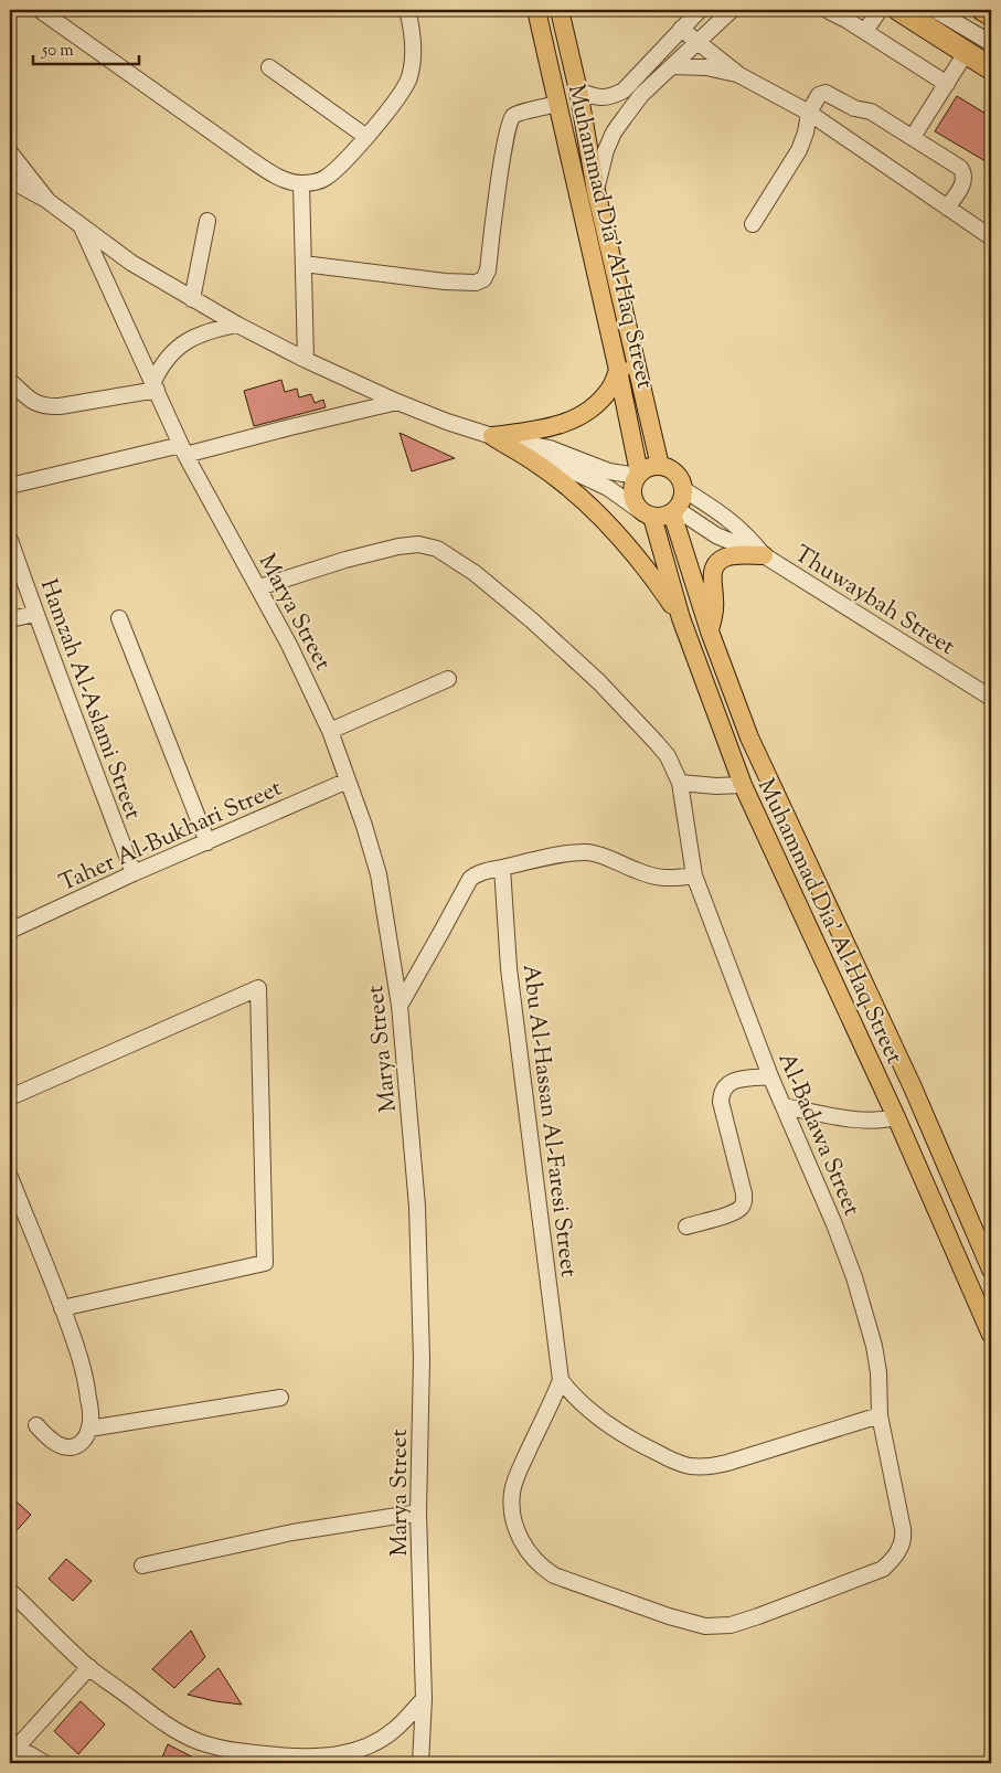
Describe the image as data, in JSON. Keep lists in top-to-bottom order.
{
  "streets": {
    "main road": ["Muhammad Dia' Al-Haq Street"],
    "street": [
      "Thuwaybah Street",
      "Marya Street",
      "Hamzah Al-Aslami Street",
      "Taher Al-Bukhari Street",
      "Abu Al-Hassan Al-Faresi Street",
      "Al-Badawa Street"
    ]
  },
  "crossings": [
    ["Muhammad Dia' Al-Haq Street", "Thuwaybah Street"],
    ["Marya Street", "Taher Al-Bukhari Street"],
    ["Hamzah Al-Aslami Street", "Taher Al-Bukhari Street"],
    ["Abu Al-Hassan Al-Faresi Street", "Al-Badawa Street"]
  ],
  "scale_bar": "50 m"
}
